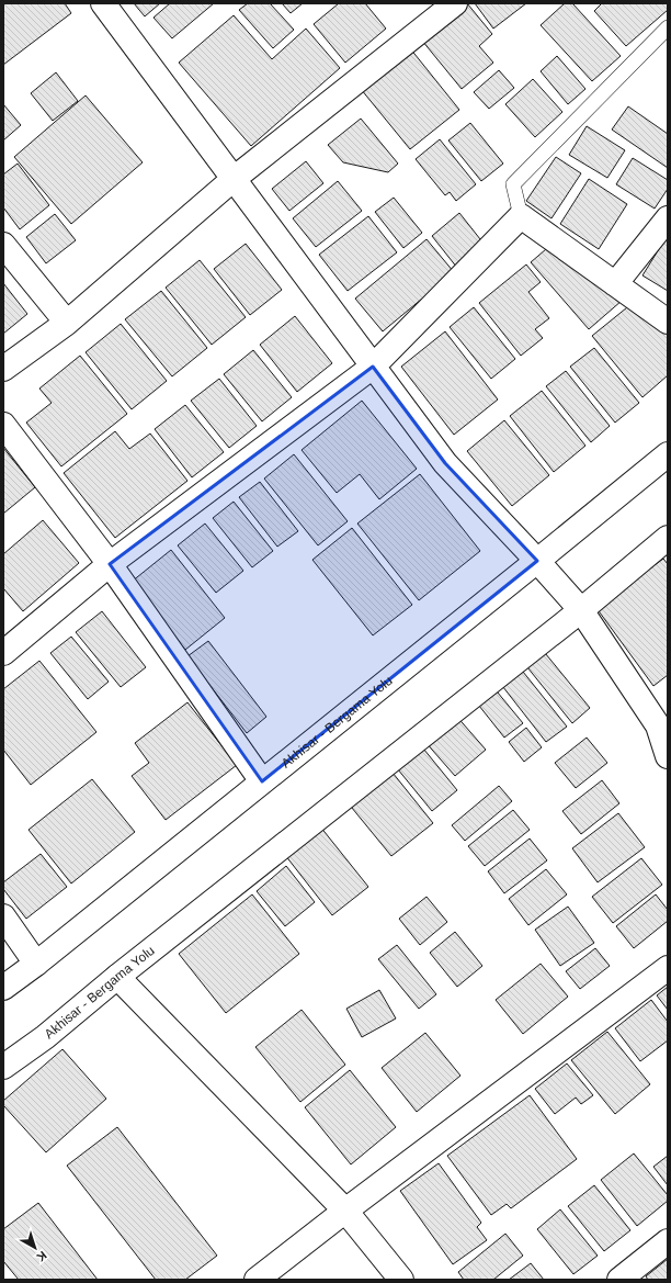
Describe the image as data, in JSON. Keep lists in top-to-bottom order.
{
  "streets": {
    "street": ["Akhisar - Bergama Yolu"]
  },
  "north": "bottom right"
}
